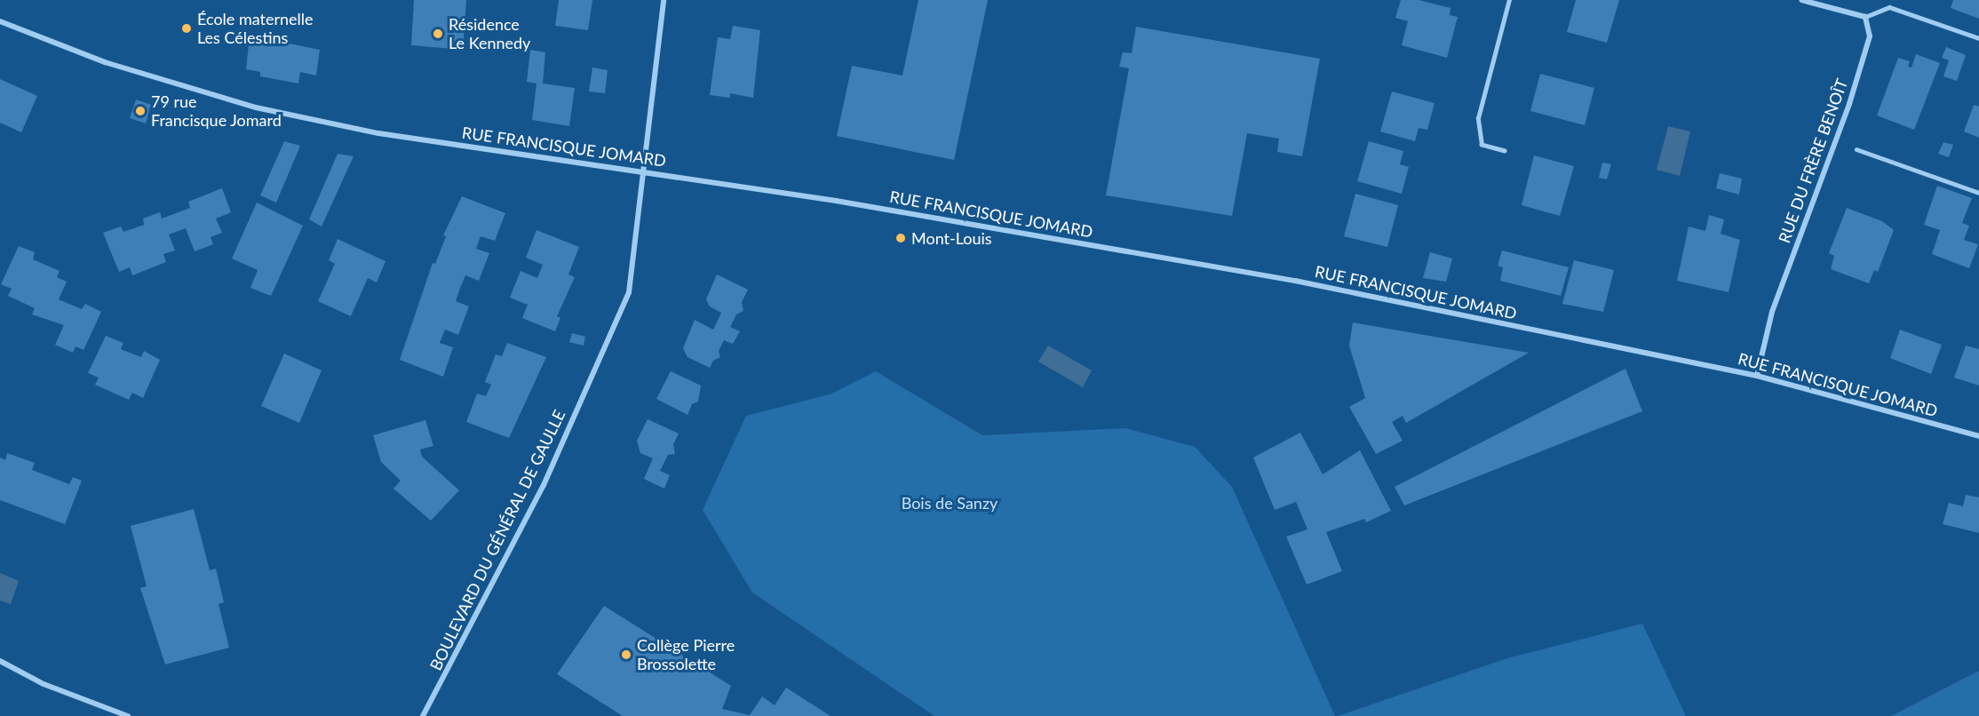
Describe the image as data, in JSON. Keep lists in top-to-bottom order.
{
  "streets": {
    "street": ["RUE FRANCISQUE JOMARD", "RUE DU FRÈRE BENOÎT", "BOULEVARD DU GÉNÉRAL DE GAULLE"]
  },
  "crossings": [
    ["RUE FRANCISQUE JOMARD", "RUE DU FRÈRE BENOÎT"],
    ["RUE FRANCISQUE JOMARD", "BOULEVARD DU GÉNÉRAL DE GAULLE"]
  ],
  "parks": ["Bois de Sanzy"],
  "places": [
    "École maternelle Les Célestins",
    "Résidence Le Kennedy",
    "79 rue Francisque Jomard",
    "Mont-Louis",
    "Collège Pierre Brossolette"
  ]
}
